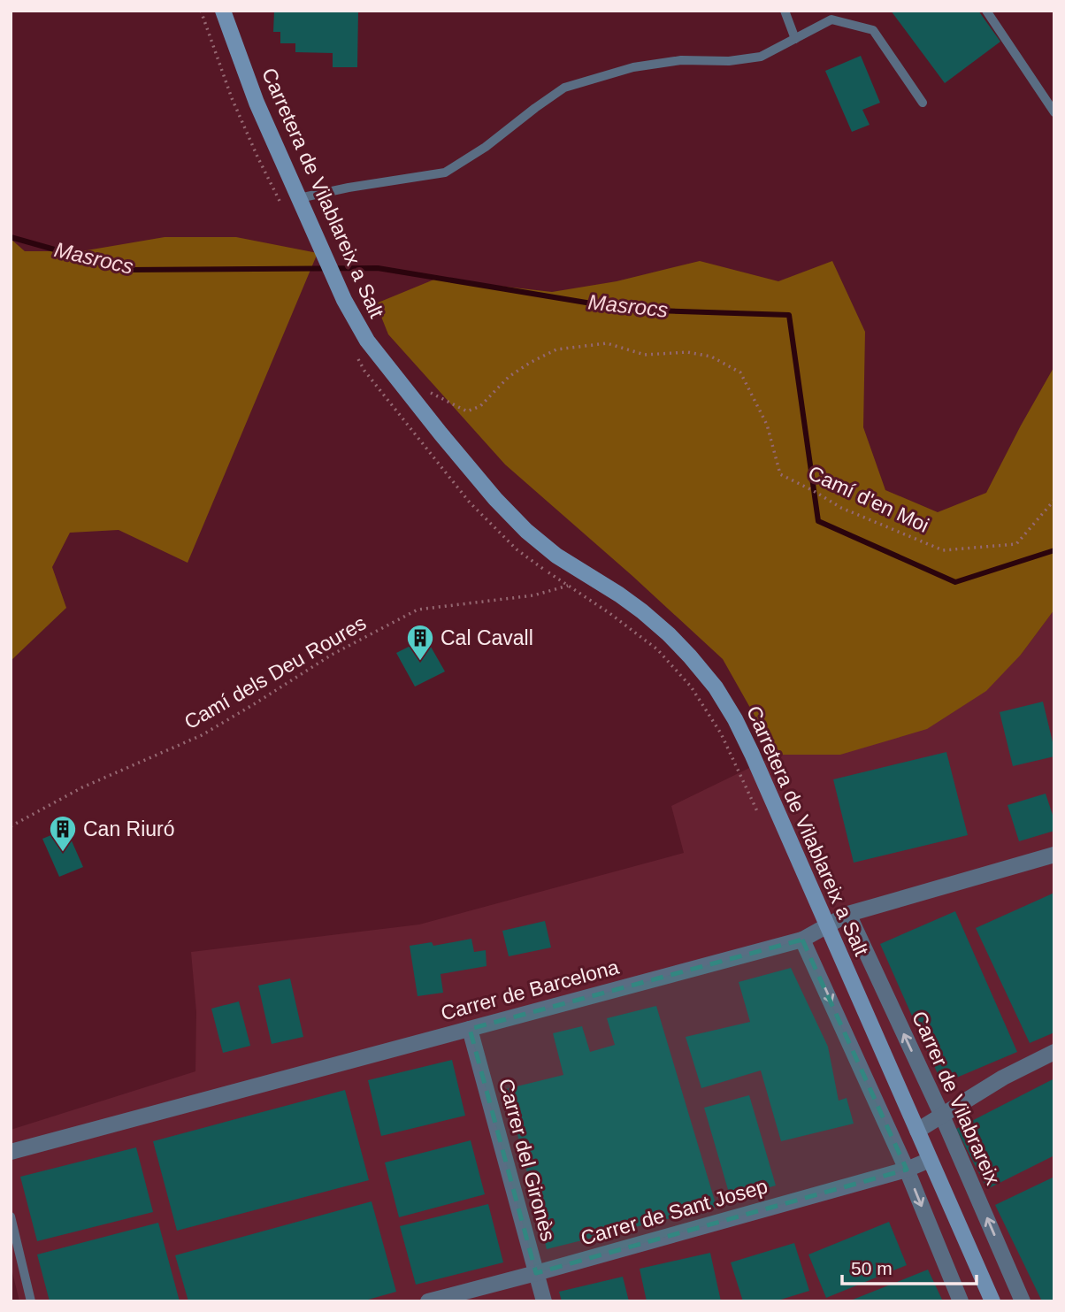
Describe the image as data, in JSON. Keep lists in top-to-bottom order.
{
  "streets": {
    "street": [
      "Carretera de Vilablareix a Salt",
      "Carrer de Barcelona",
      "Carrer de Vilabrareix",
      "Carrer del Gironès",
      "Carrer de Sant Josep"
    ],
    "path": ["Camí d'en Moi", "Camí dels Deu Roures"]
  },
  "crossings": [
    ["Carretera de Vilablareix a Salt", "Carrer de Barcelona"],
    ["Carretera de Vilablareix a Salt", "Carrer de Sant Josep"],
    ["Carrer de Barcelona", "Carrer de Vilabrareix"],
    ["Carrer de Barcelona", "Carrer del Gironès"],
    ["Carrer del Gironès", "Carrer de Sant Josep"]
  ],
  "water": ["Masrocs"],
  "places": {
    "building": ["Cal Cavall", "Can Riuró"]
  },
  "scale_bar": "50 m"
}
